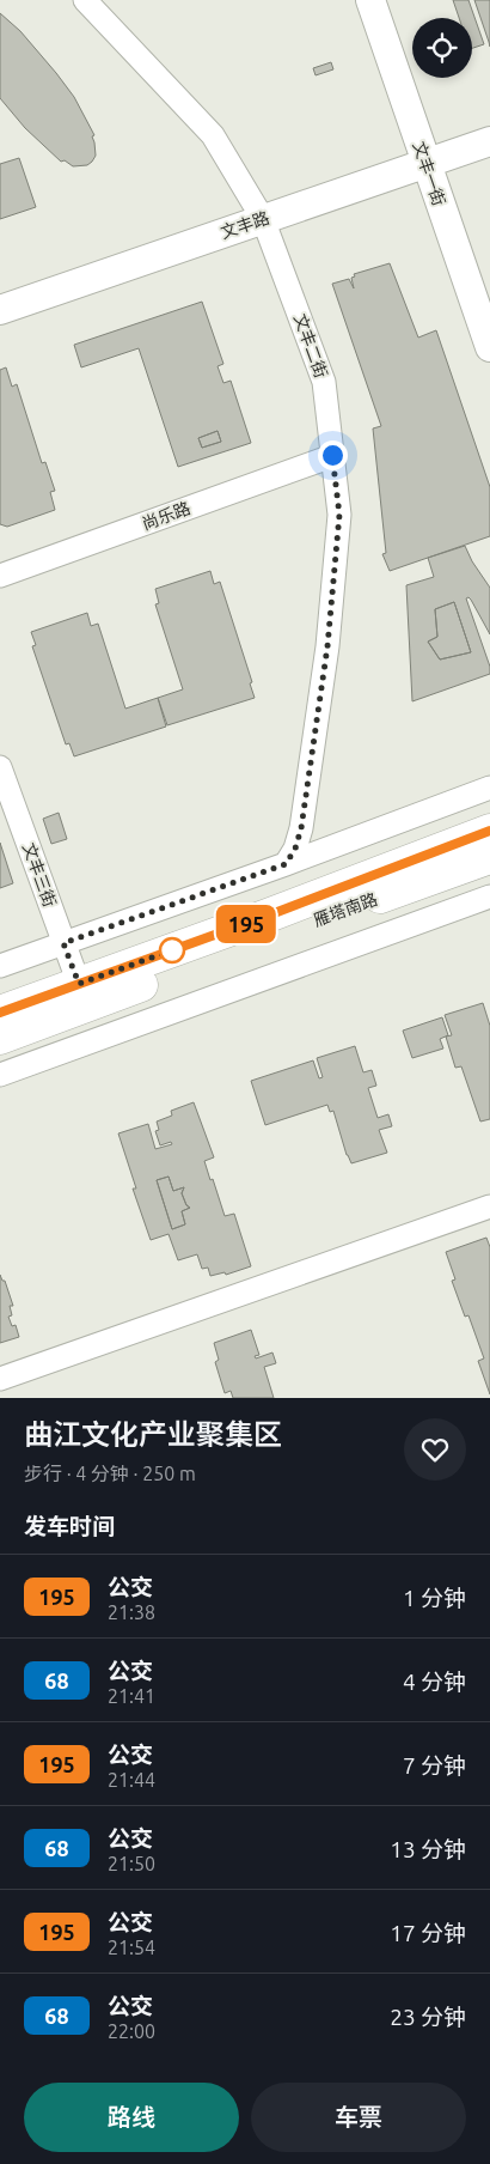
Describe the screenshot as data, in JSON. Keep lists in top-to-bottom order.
{
  "streets": {
    "main road": ["雁塔南路"],
    "street": [
      "文丰一街",
      "文丰路",
      "文丰二街",
      "尚乐路",
      "文丰三街"
    ]
  },
  "crossings": [
    ["文丰一街", "文丰路"],
    ["文丰路", "文丰二街"],
    ["文丰二街", "尚乐路"],
    ["文丰三街", "雁塔南路"]
  ],
  "lines": ["bus line 195"],
  "page": {
    "on_map": "195",
    "heading": [
      ["曲江文化产业聚集区", "步行 · 4 分钟 · 250 m"],
      "发车时间"
    ],
    "list": [
      {
        "mark": "195",
        "name": "公交",
        "note": "21:38",
        "value": "1 分钟"
      },
      {
        "mark": "68",
        "name": "公交",
        "note": "21:41",
        "value": "4 分钟"
      },
      {
        "mark": "195",
        "name": "公交",
        "note": "21:44",
        "value": "7 分钟"
      },
      {
        "mark": "68",
        "name": "公交",
        "note": "21:50",
        "value": "13 分钟"
      },
      {
        "mark": "195",
        "name": "公交",
        "note": "21:54",
        "value": "17 分钟"
      },
      {
        "mark": "68",
        "name": "公交",
        "note": "22:00",
        "value": "23 分钟"
      }
    ],
    "buttons": ["路线", "车票"]
  }
}
